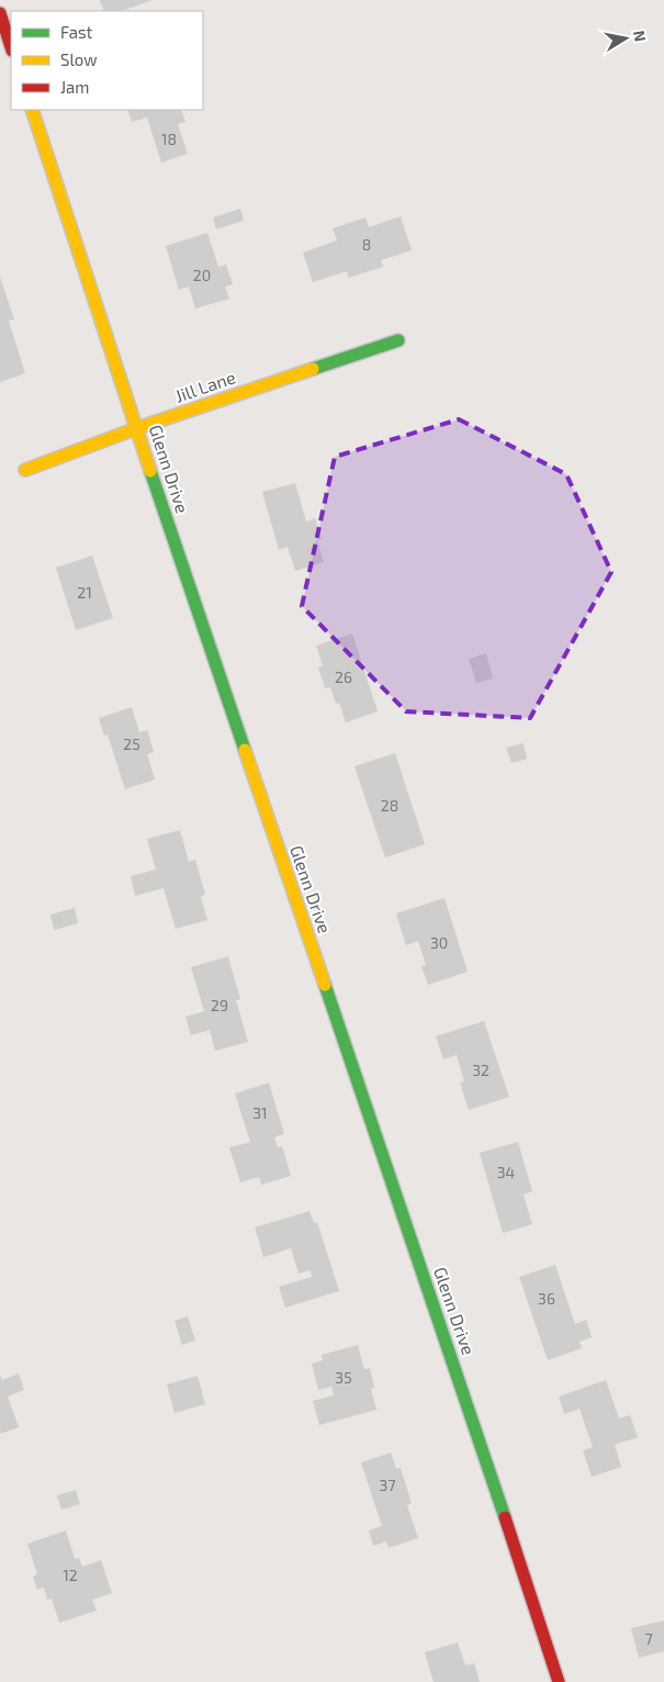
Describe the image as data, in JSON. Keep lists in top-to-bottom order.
{
  "streets": {
    "street": ["Jill Lane", "Glenn Drive"]
  },
  "crossings": [
    ["Jill Lane", "Glenn Drive"]
  ],
  "house_numbers": [
    "18",
    "8",
    "20",
    "21",
    "26",
    "25",
    "28",
    "30",
    "29",
    "32",
    "31",
    "34",
    "36",
    "35",
    "37",
    "12",
    "7"
  ],
  "legend": ["Fast", "Slow", "Jam"],
  "north": "right"
}
